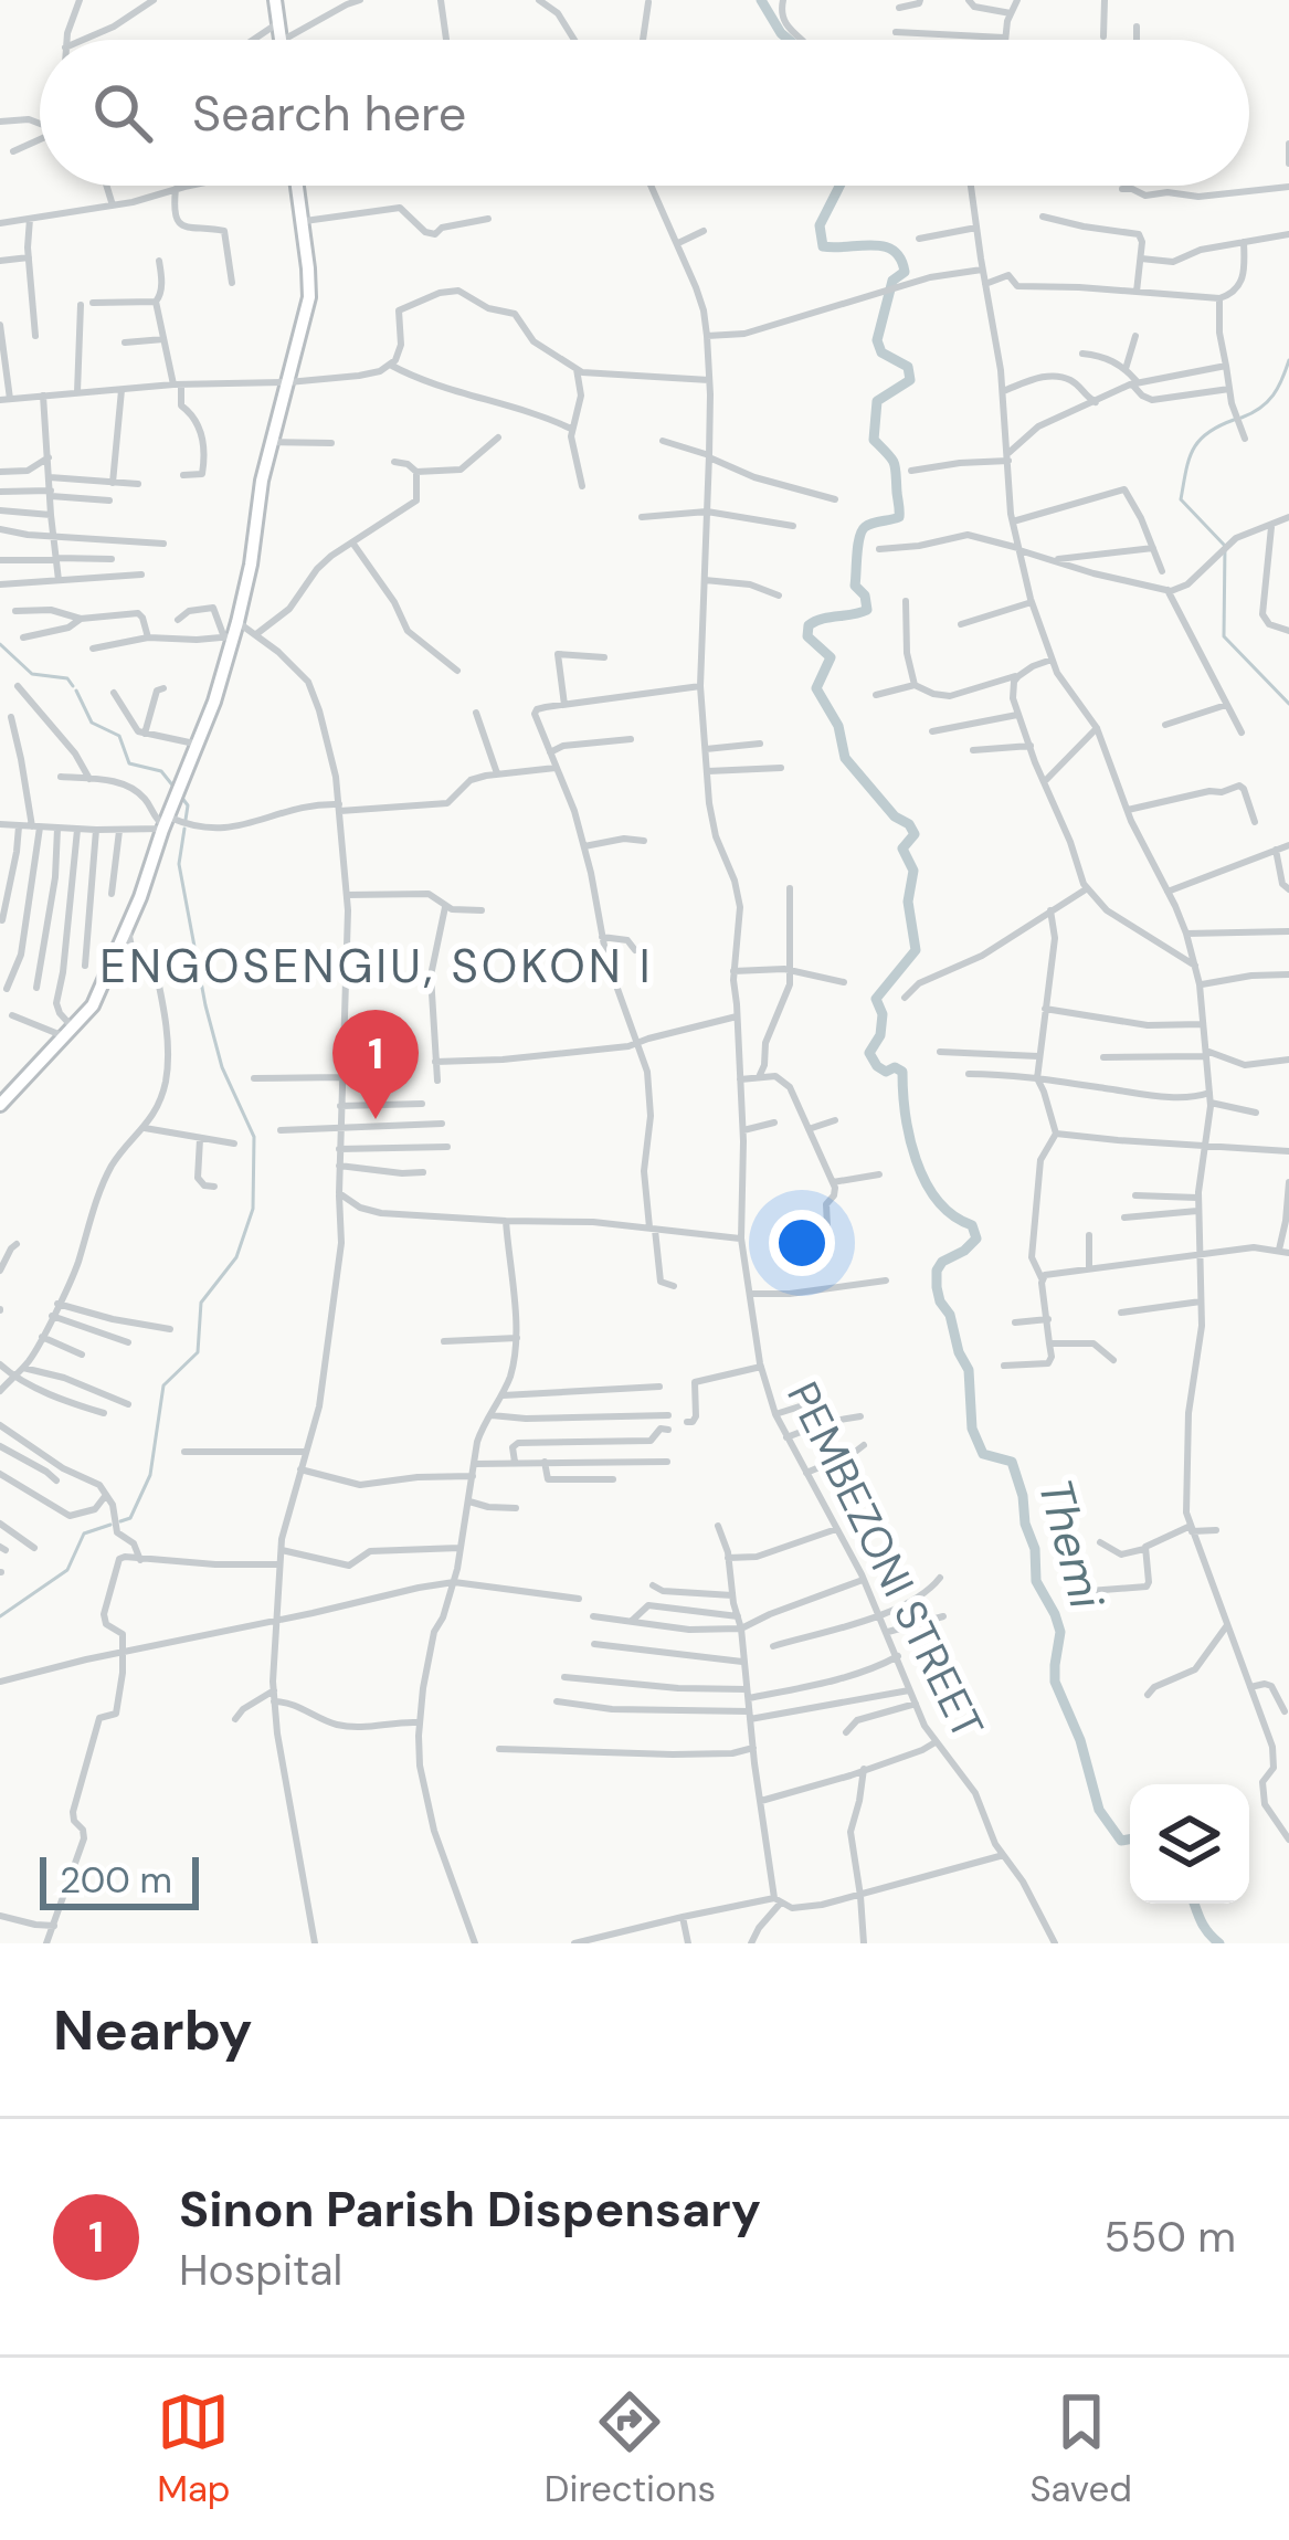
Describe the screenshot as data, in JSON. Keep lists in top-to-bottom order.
{
  "streets": {
    "street": ["PEMBEZONI STREET"]
  },
  "districts": ["ENGOSENGIU, SOKON I"],
  "water": ["Themi"],
  "scale_bar": "200 m",
  "page": {
    "search": "Search here",
    "pins": "1",
    "scale": "200 m",
    "heading": "Nearby",
    "list": [
      {
        "mark": "1",
        "name": "Sinon Parish Dispensary",
        "note": "Hospital",
        "value": "550 m"
      }
    ],
    "nav": ["Map", "Directions", "Saved"]
  }
}
